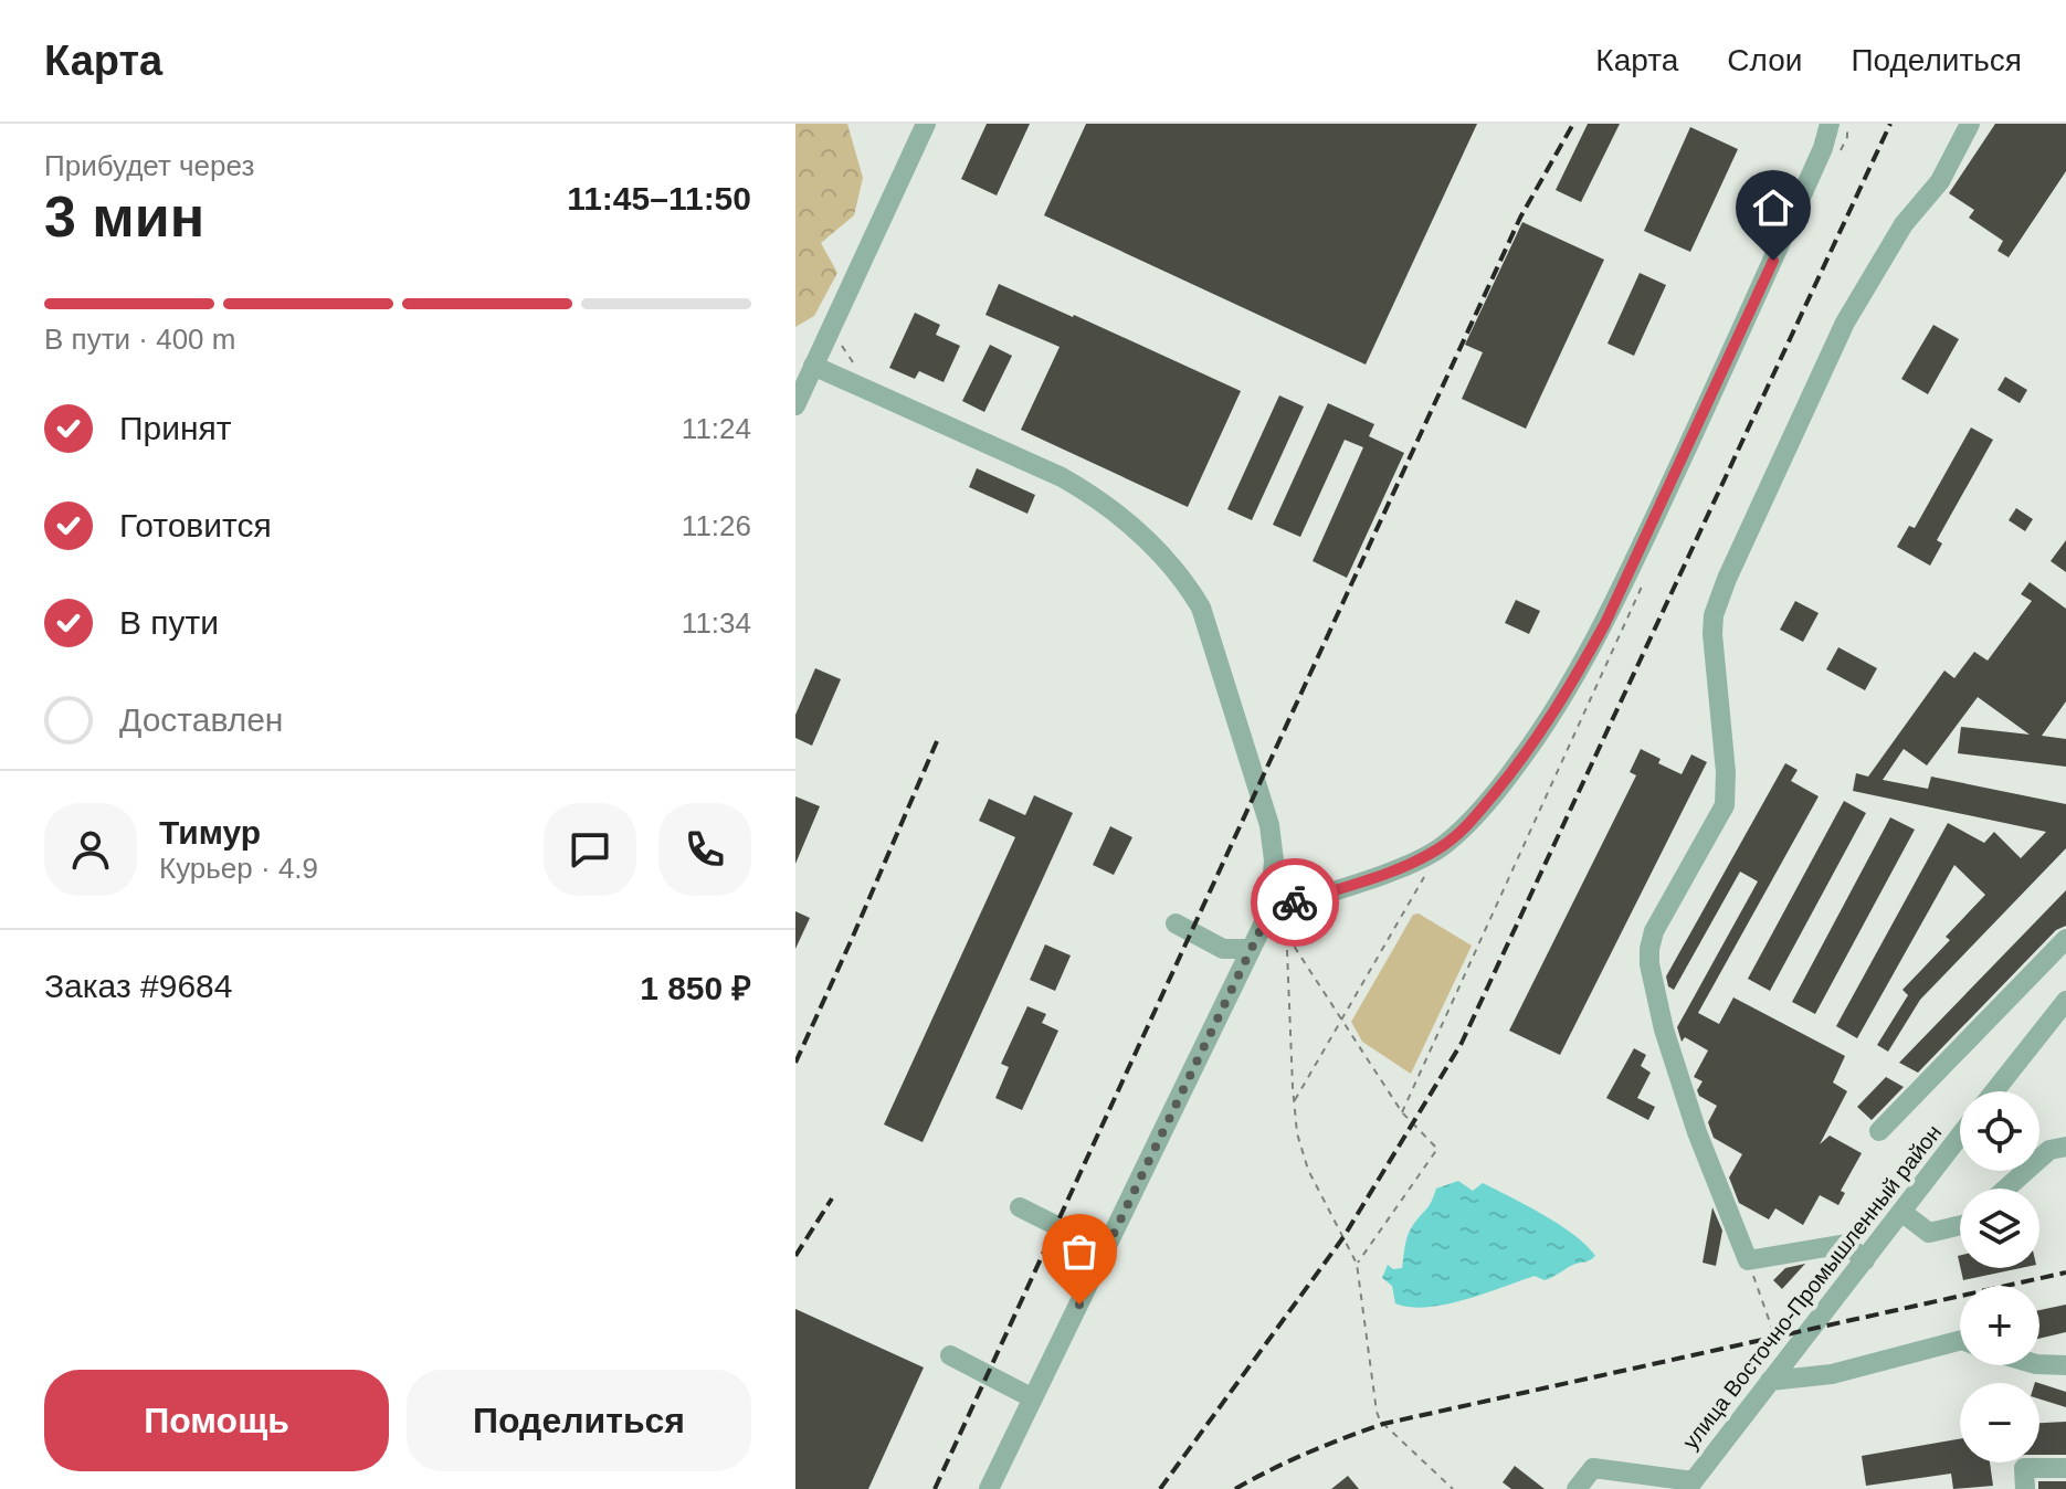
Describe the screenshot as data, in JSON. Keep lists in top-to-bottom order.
{
  "streets": {
    "street": ["улица Восточно-Промышленный район"]
  },
  "page": {
    "header": "Карта",
    "nav": ["Карта", "Слои", "Поделиться"],
    "heading": ["3 мин", "Прибудет через", "11:45–11:50"],
    "panel": [
      "Тимур",
      "Курьер · 4.9",
      "Заказ #9684",
      "1 850 ₽"
    ],
    "bar": "В пути · 400 m",
    "list": [
      ["Принят", "11:24"],
      ["Готовится", "11:26"],
      ["В пути", "11:34"],
      "Доставлен"
    ],
    "map_buttons": ["+", "−"],
    "buttons": ["Помощь", "Поделиться"]
  }
}
